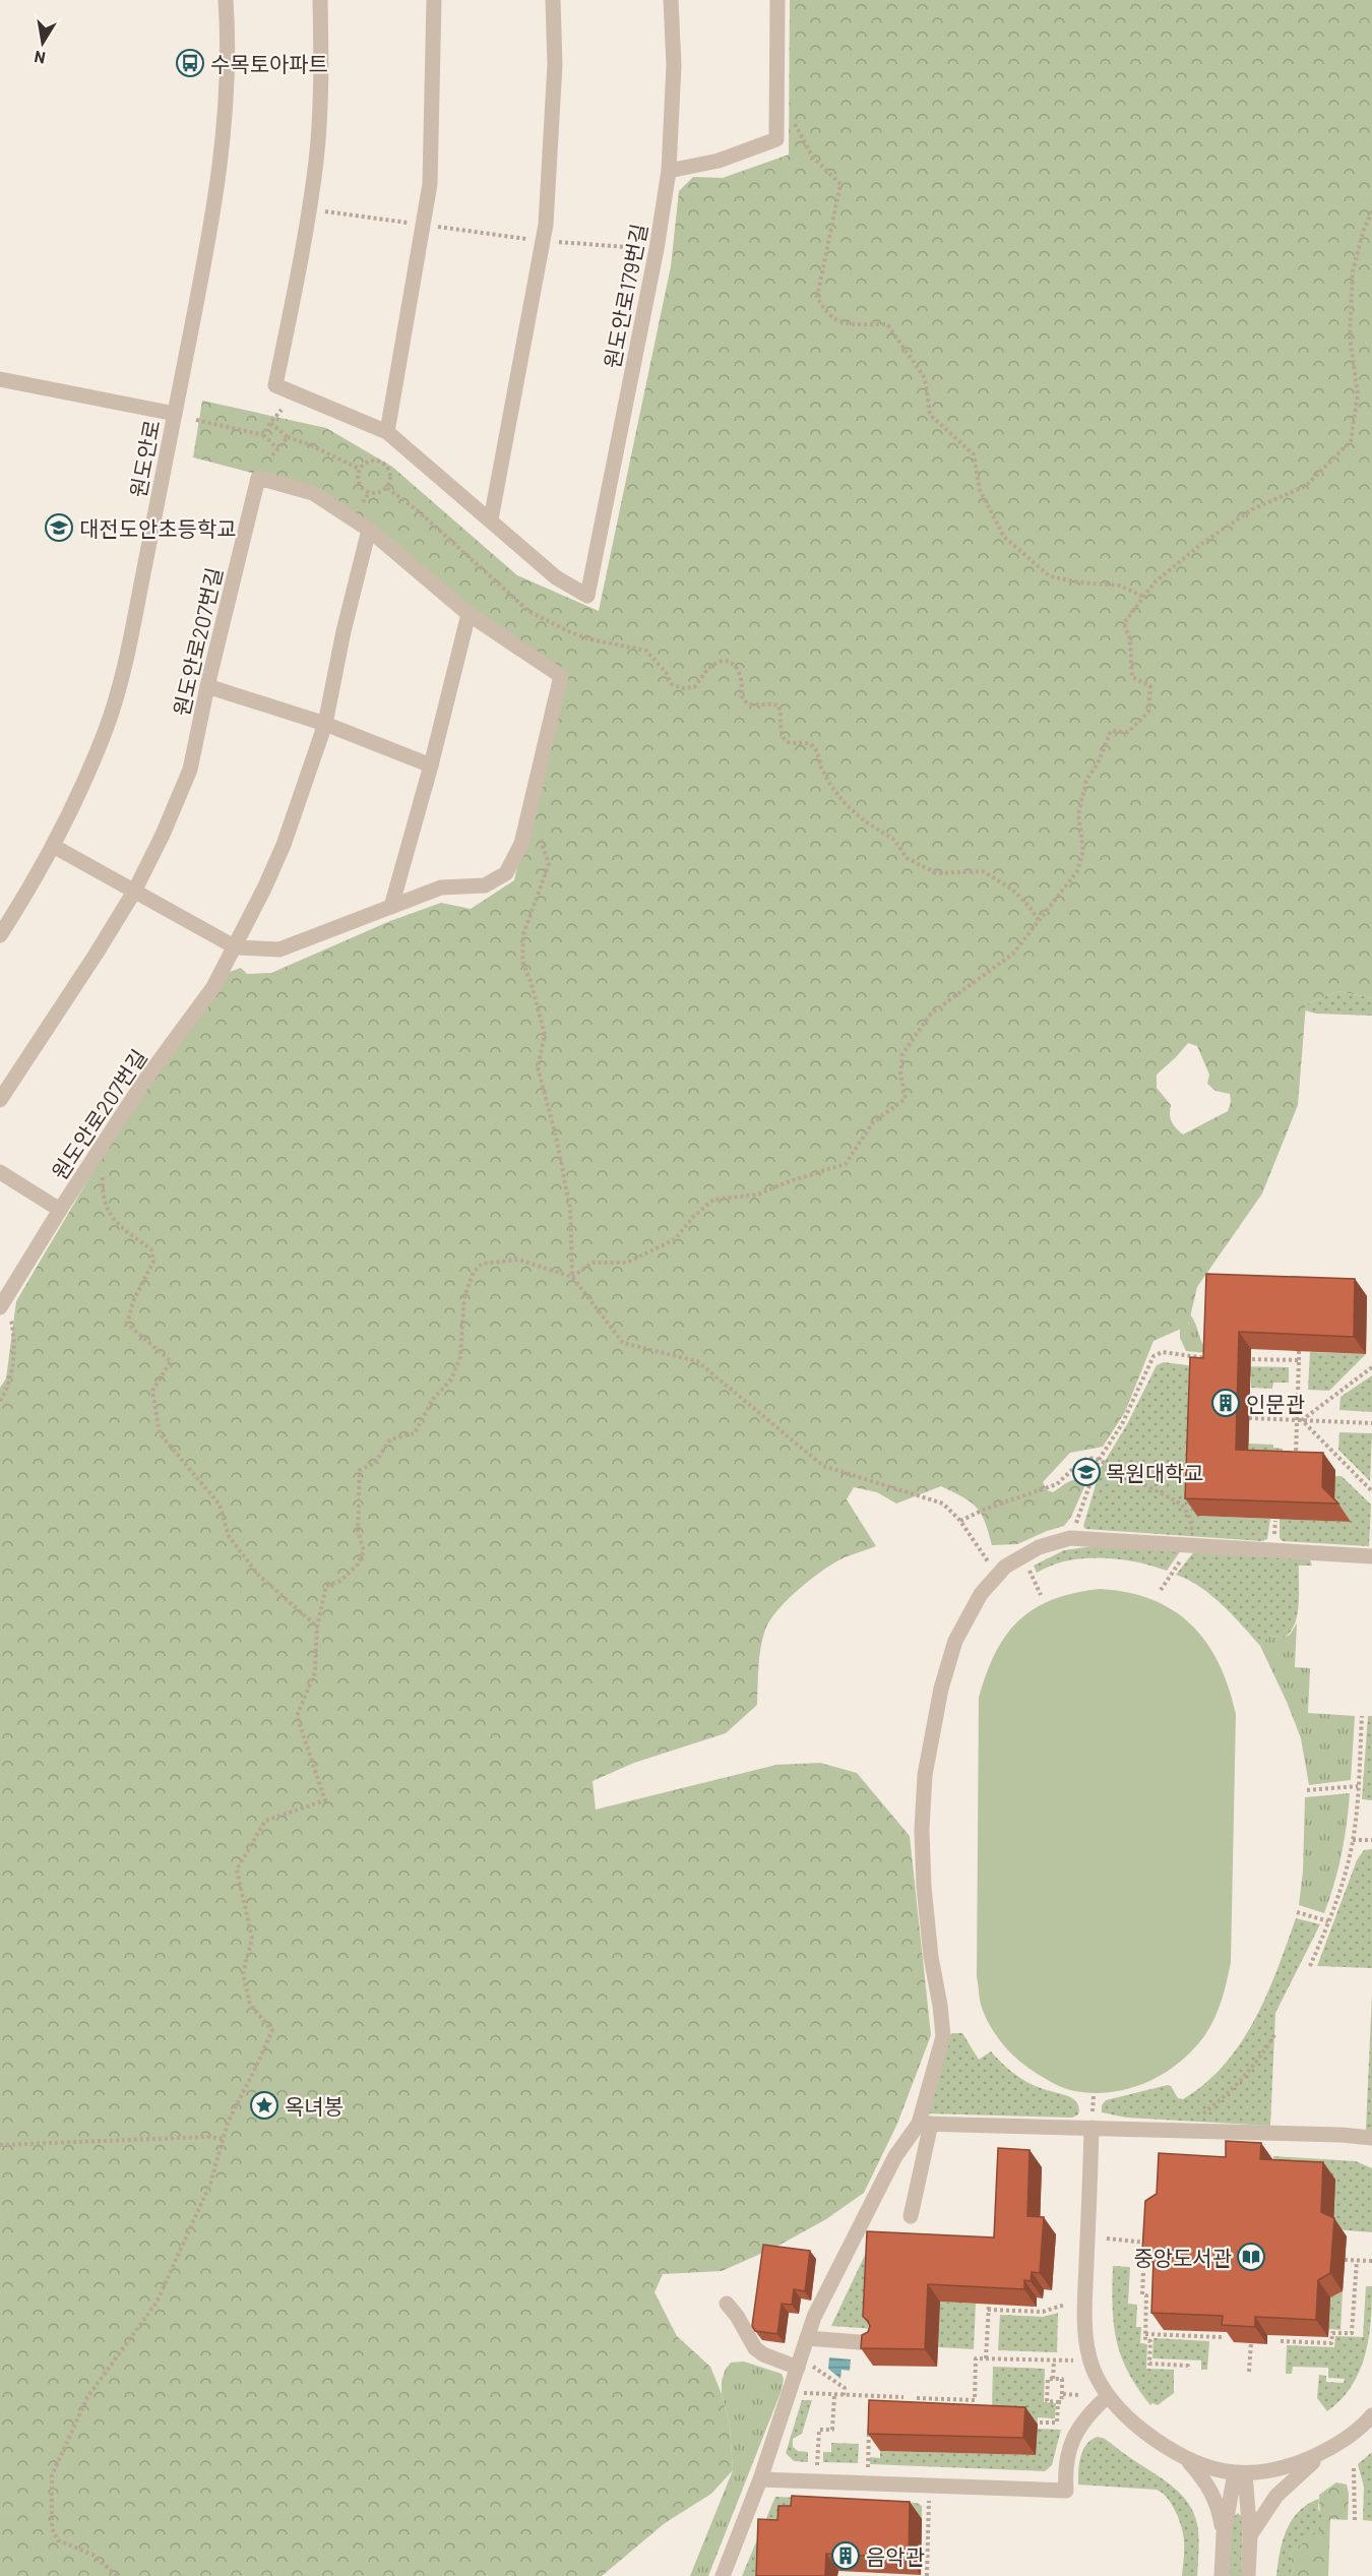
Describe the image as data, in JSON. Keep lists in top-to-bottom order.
{
  "streets": {
    "street": ["원도안로179번길", "원도안로", "원도안로207번길"]
  },
  "crossings": [
    ["원도안로", "원도안로207번길"]
  ],
  "places": {
    "bus stop": ["수목토아파트"],
    "school or university": ["대전도안초등학교", "목원대학교"],
    "building": ["인문관", "음악관"],
    "place": ["옥녀봉"],
    "library": ["중앙도서관"]
  },
  "north": "bottom"
}
